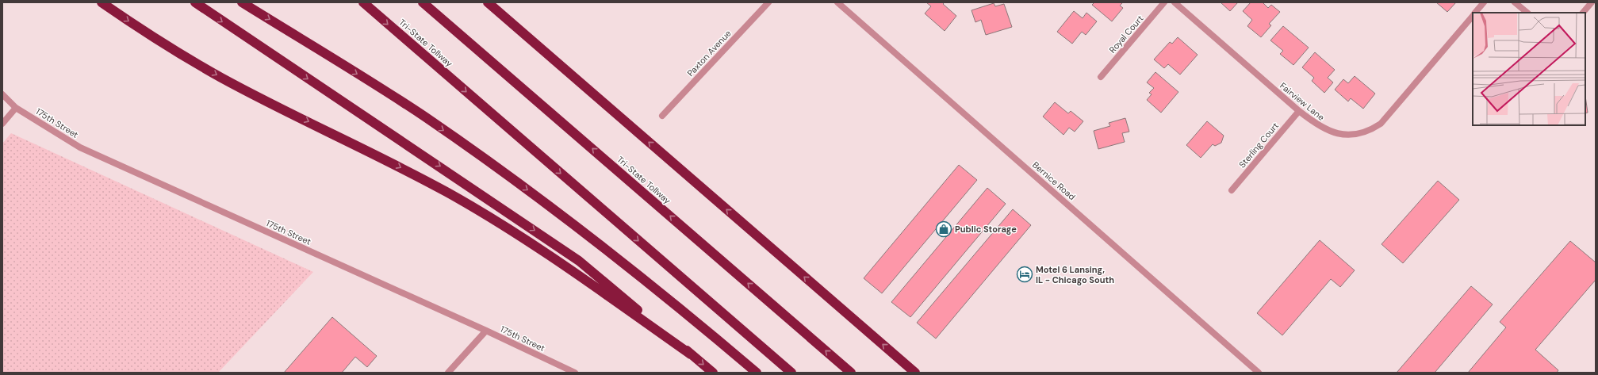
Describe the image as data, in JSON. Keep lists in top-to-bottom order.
{
  "streets": {
    "highway": ["Tri-State Tollway"],
    "street": [
      "Royal Court",
      "Paxton Avenue",
      "Fairview Lane",
      "175th Street",
      "Sterling Court",
      "Bernice Road"
    ]
  },
  "crossings": [
    ["Fairview Lane", "Sterling Court"]
  ],
  "places": {
    "shop": ["Public Storage"],
    "hotel": ["Motel 6 Lansing, IL - Chicago South"]
  }
}
